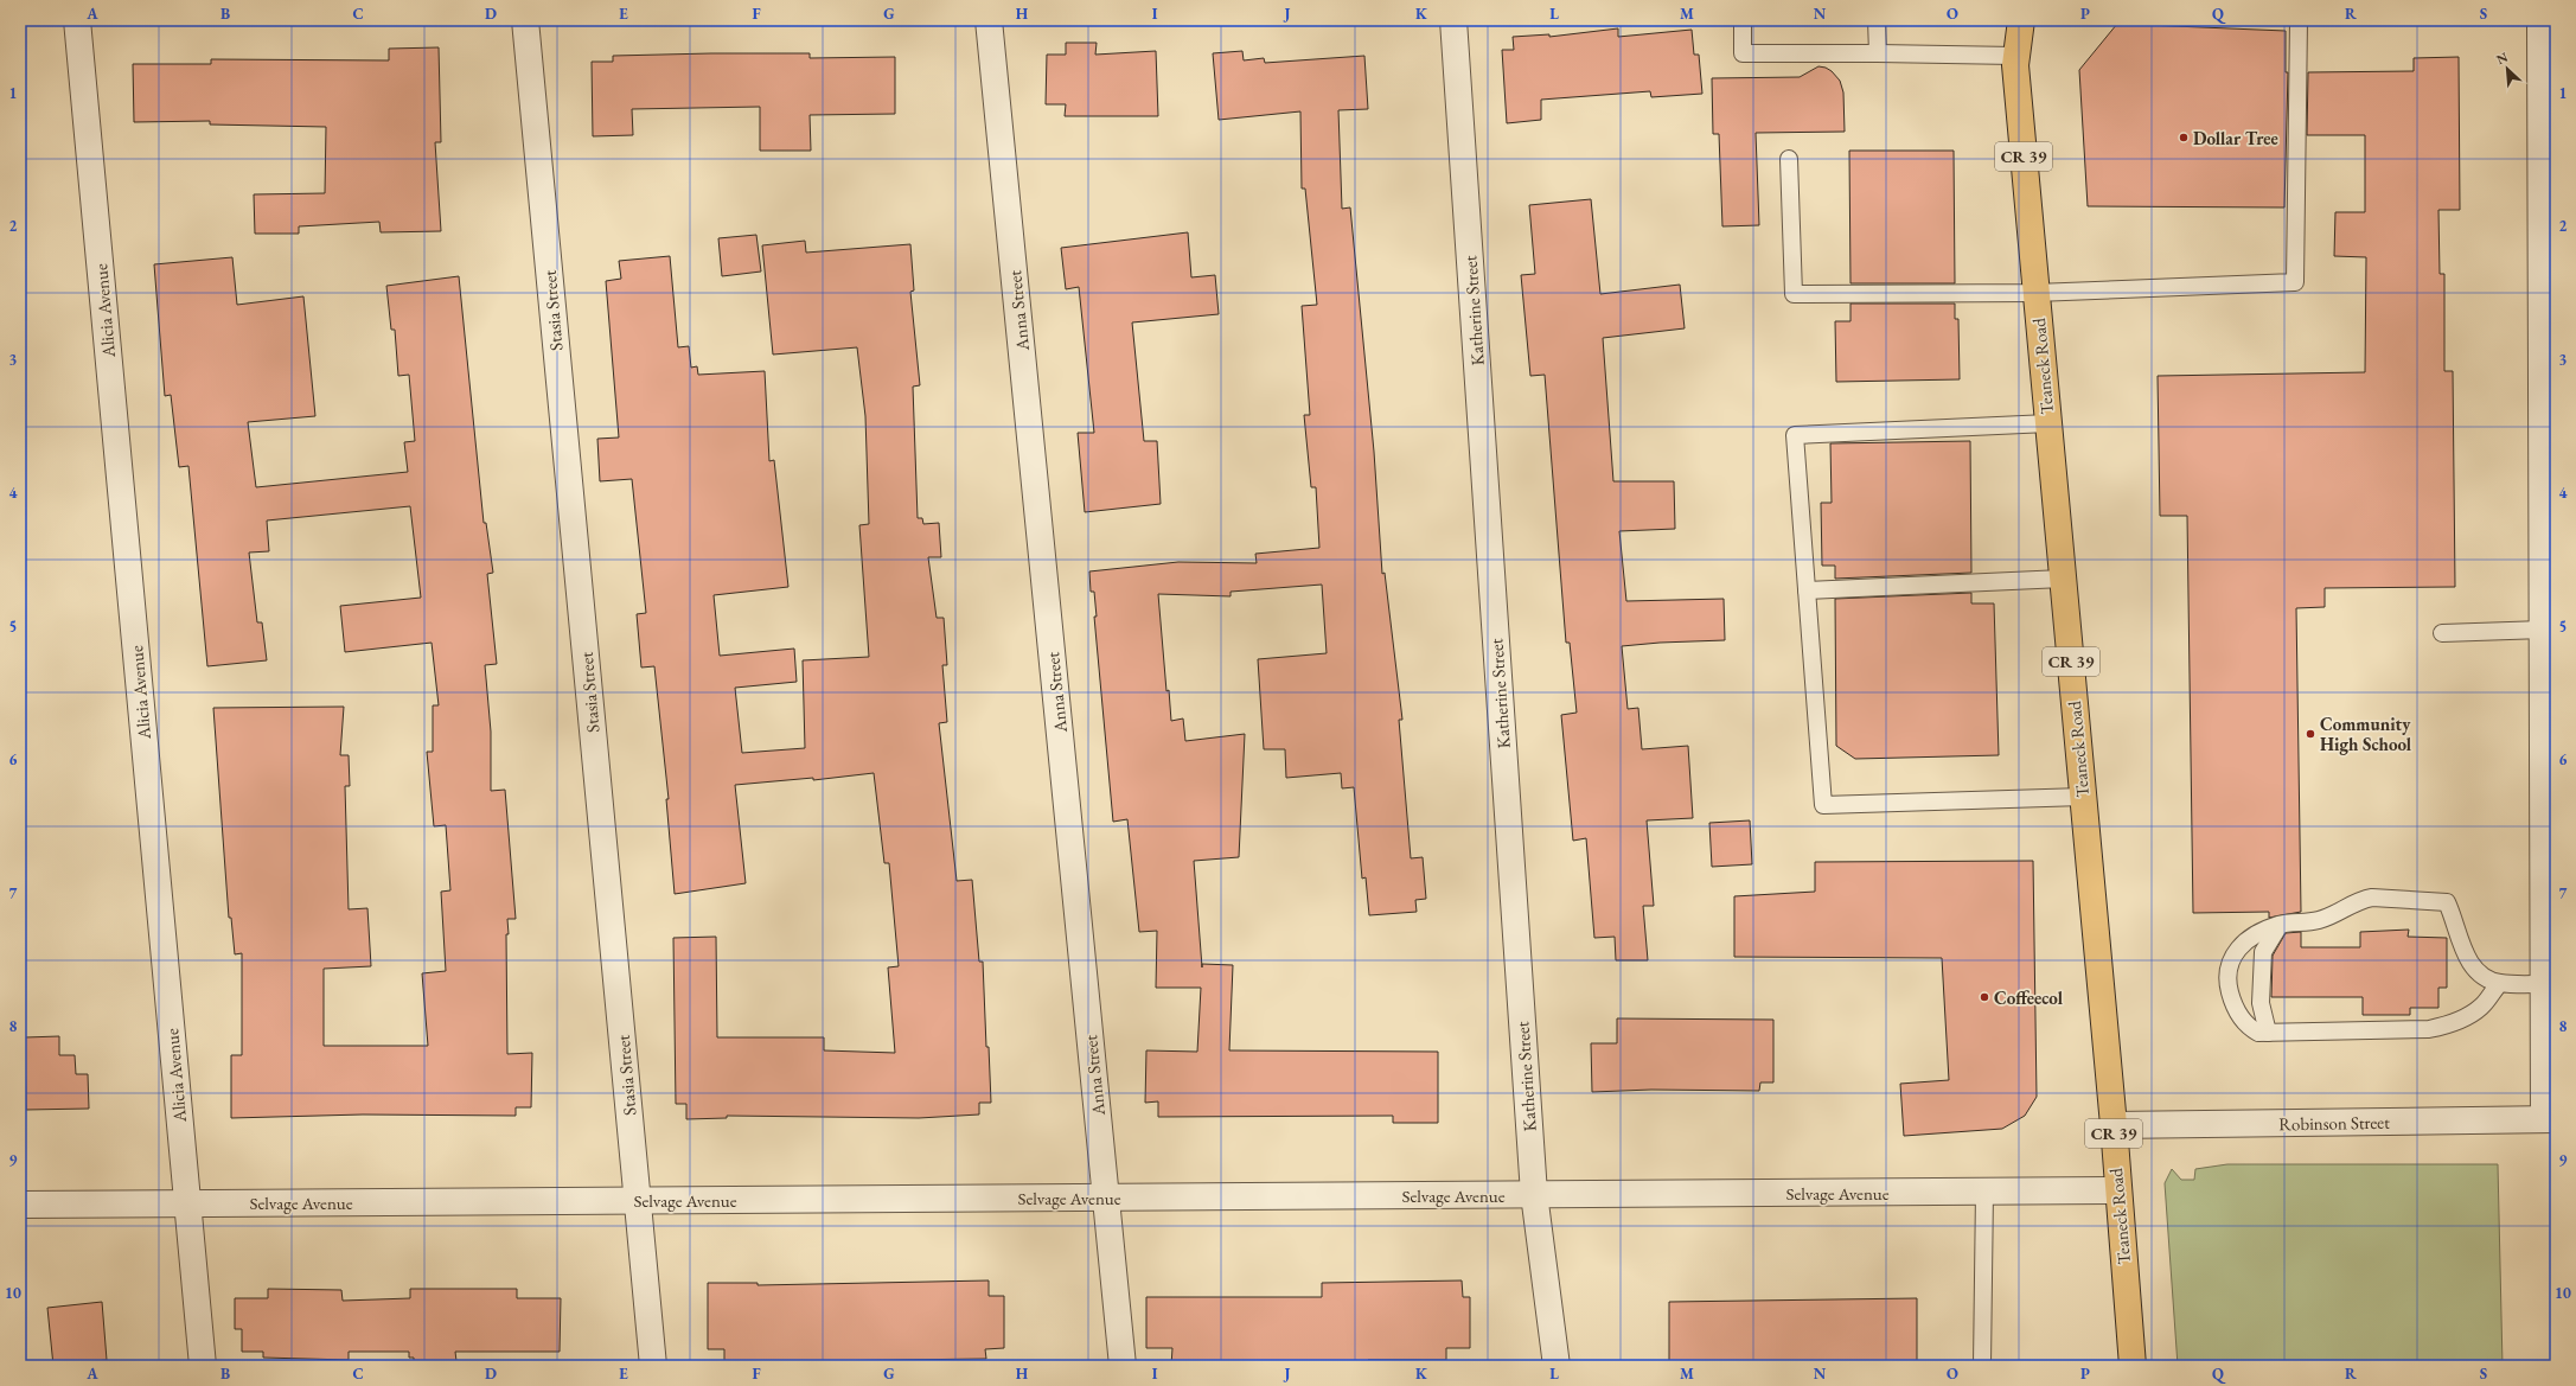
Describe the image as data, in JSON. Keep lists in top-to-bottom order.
{
  "streets": {
    "main road": ["CR 39", "Teaneck Road"],
    "street": [
      "Alicia Avenue",
      "Stasia Street",
      "Anna Street",
      "Katherine Street",
      "Robinson Street",
      "Selvage Avenue"
    ]
  },
  "crossings": [
    ["Alicia Avenue", "Selvage Avenue"],
    ["Stasia Street", "Selvage Avenue"],
    ["Anna Street", "Selvage Avenue"],
    ["Katherine Street", "Selvage Avenue"],
    ["Teaneck Road", "Robinson Street"],
    ["Teaneck Road", "Selvage Avenue"]
  ],
  "places": ["Dollar Tree", "Community High School", "Coffeecol"],
  "north": "top left",
  "grid": {
    "columns": [
      "A",
      "B",
      "C",
      "D",
      "E",
      "F",
      "G",
      "H",
      "I",
      "J",
      "K",
      "L",
      "M",
      "N",
      "O",
      "P",
      "Q",
      "R",
      "S"
    ],
    "rows": [
      "1",
      "2",
      "3",
      "4",
      "5",
      "6",
      "7",
      "8",
      "9",
      "10"
    ]
  }
}
